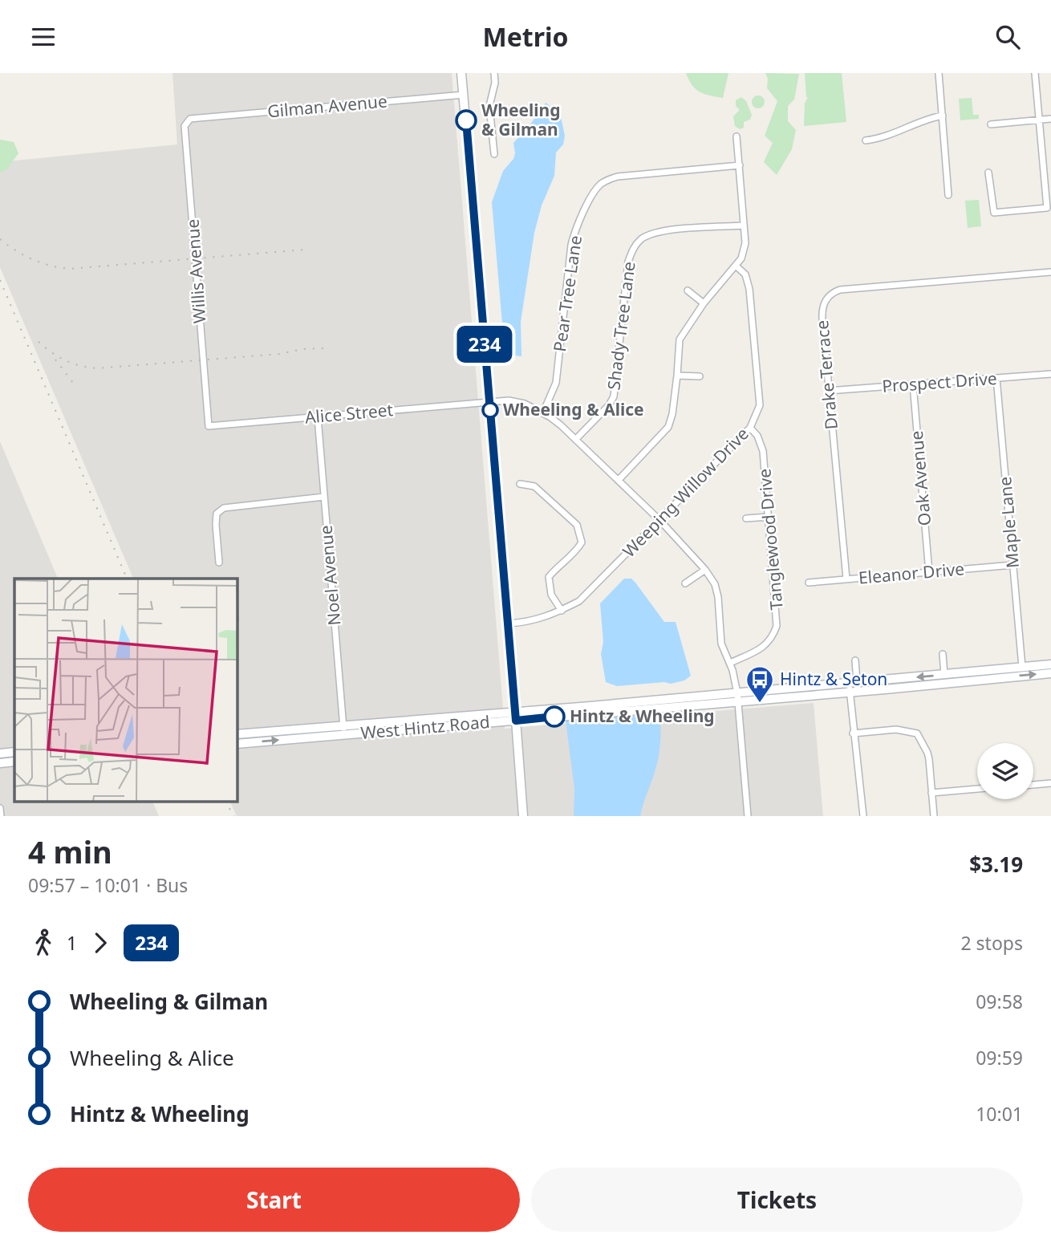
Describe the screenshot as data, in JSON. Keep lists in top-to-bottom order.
{
  "streets": {
    "main road": ["West Hintz Road"],
    "street": [
      "Gilman Avenue",
      "Willis Avenue",
      "Pear Tree Lane",
      "Shady Tree Lane",
      "Drake Terrace",
      "Prospect Drive",
      "Alice Street",
      "Oak Avenue",
      "Weeping Willow Drive",
      "Maple Lane",
      "Tanglewood Drive",
      "Eleanor Drive",
      "Noel Avenue"
    ]
  },
  "crossings": [
    ["Gilman Avenue", "Willis Avenue"],
    ["Willis Avenue", "Alice Street"],
    ["Pear Tree Lane", "Alice Street"],
    ["Shady Tree Lane", "Alice Street"],
    ["Drake Terrace", "Prospect Drive"],
    ["Drake Terrace", "Eleanor Drive"],
    ["Prospect Drive", "Oak Avenue"],
    ["Prospect Drive", "Maple Lane"],
    ["Alice Street", "Weeping Willow Drive"],
    ["Alice Street", "Tanglewood Drive"],
    ["Alice Street", "Noel Avenue"],
    ["Alice Street", "West Hintz Road"],
    ["Oak Avenue", "Eleanor Drive"],
    ["Weeping Willow Drive", "Tanglewood Drive"],
    ["Maple Lane", "Eleanor Drive"],
    ["Maple Lane", "West Hintz Road"],
    ["Noel Avenue", "West Hintz Road"]
  ],
  "places": {
    "other": ["Wheeling & Gilman", "Wheeling & Alice", "Hintz & Wheeling"],
    "bus stop": ["Hintz & Seton"]
  },
  "lines": ["bus line 234"],
  "page": {
    "header": "Metrio",
    "on_map": "234",
    "heading": ["4 min", "09:57 – 10:01 · Bus", "$3.19"],
    "legs": ["1", "234", "2 stops"],
    "list": [
      {
        "name": "Wheeling & Gilman",
        "value": "09:58"
      },
      {
        "name": "Wheeling & Alice",
        "value": "09:59"
      },
      {
        "name": "Hintz & Wheeling",
        "value": "10:01"
      }
    ],
    "buttons": ["Start", "Tickets"]
  }
}
